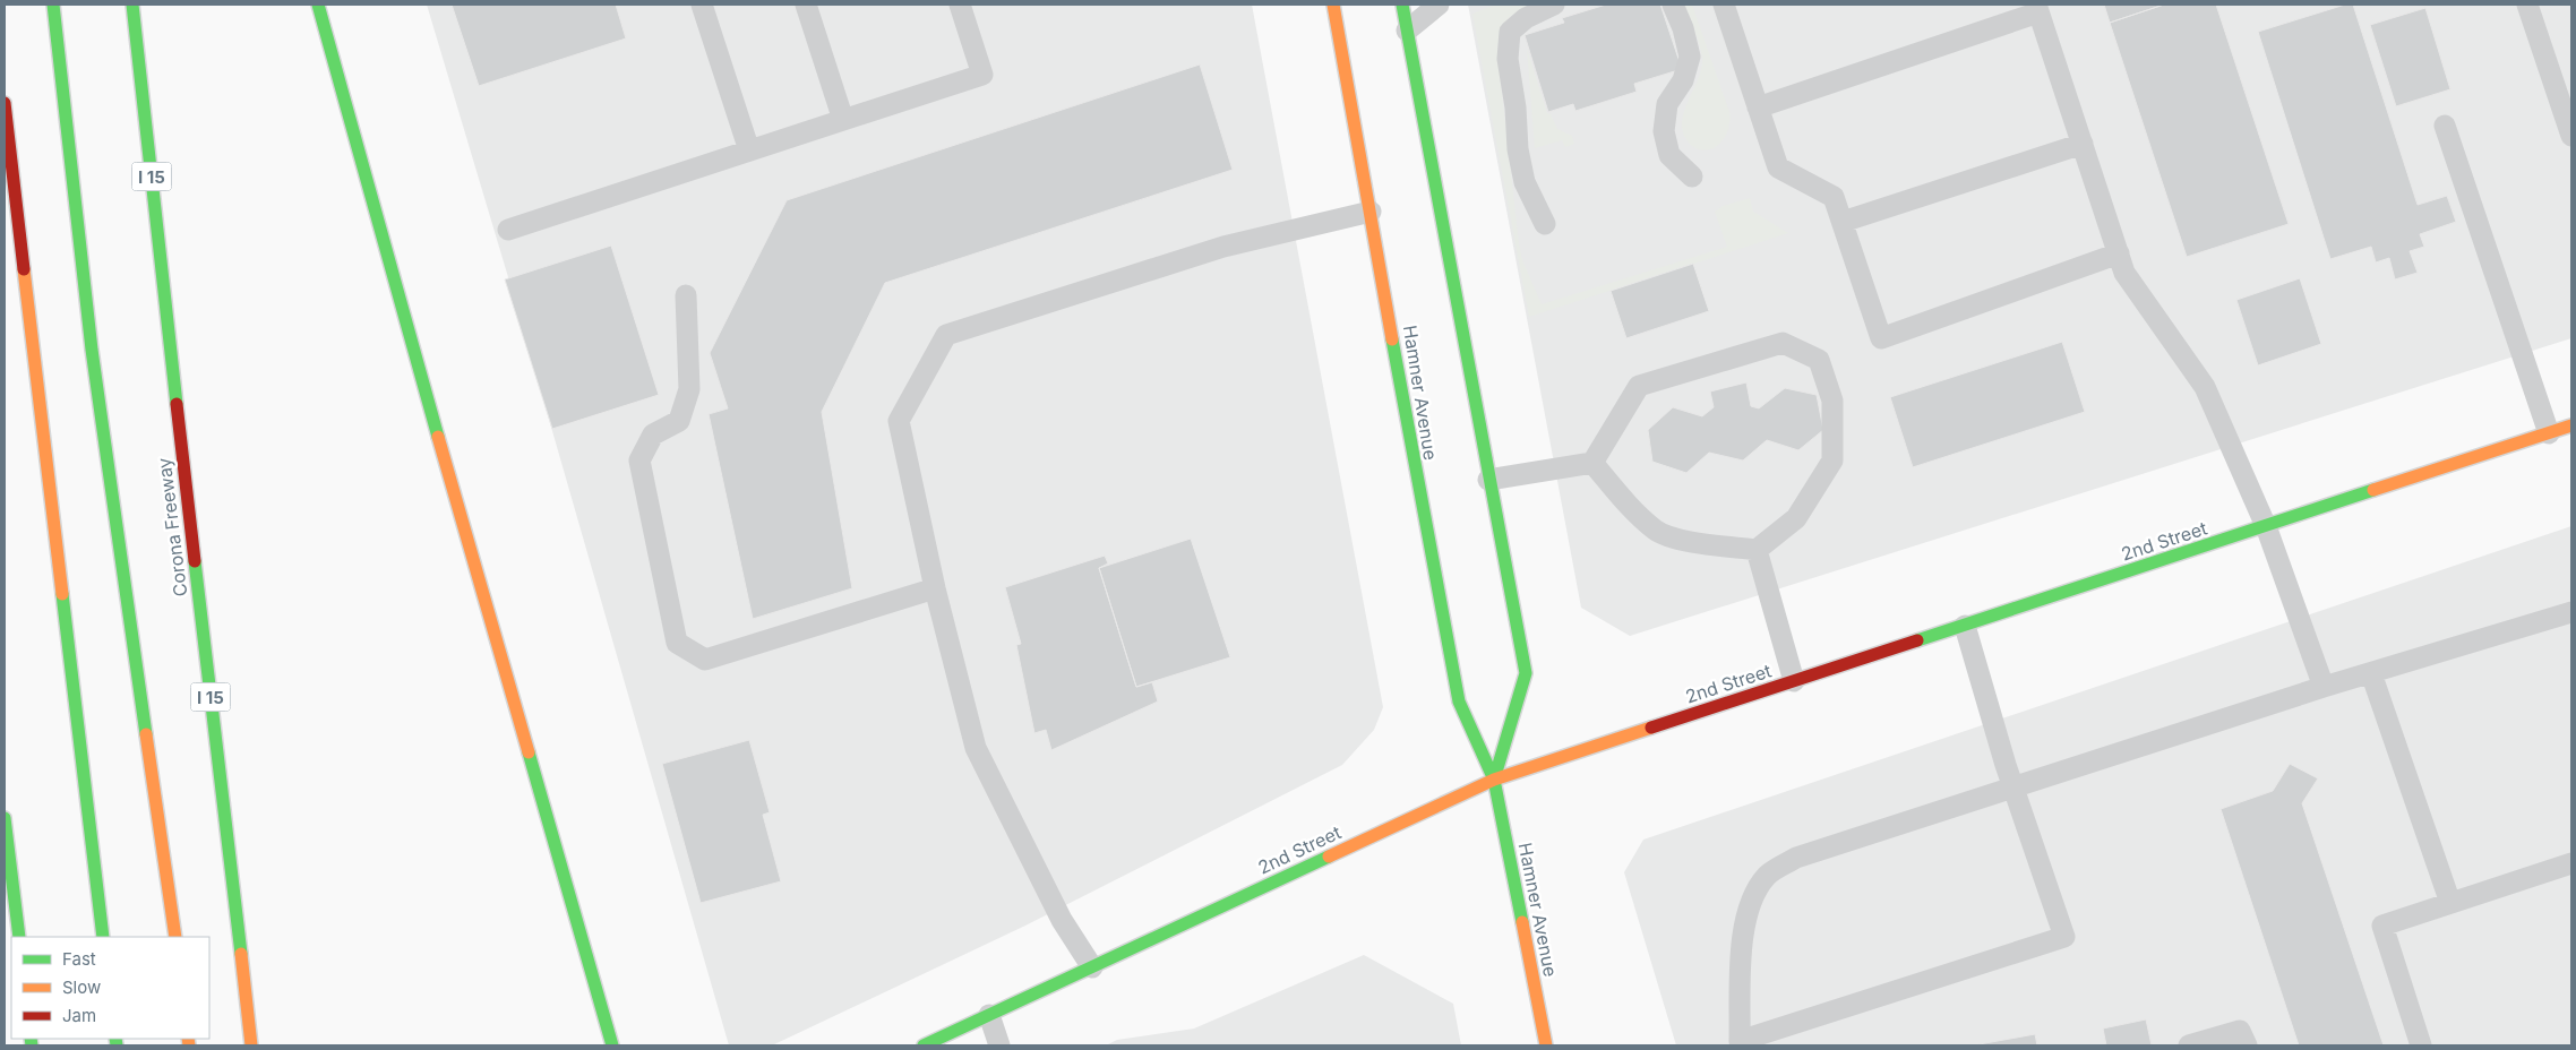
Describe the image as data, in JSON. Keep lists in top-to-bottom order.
{
  "streets": {
    "main road": [
      "I 15",
      "Hamner Avenue",
      "Corona Freeway",
      "2nd Street"
    ]
  },
  "crossings": [
    ["Hamner Avenue", "2nd Street"]
  ],
  "legend": ["Fast", "Slow", "Jam"]
}
